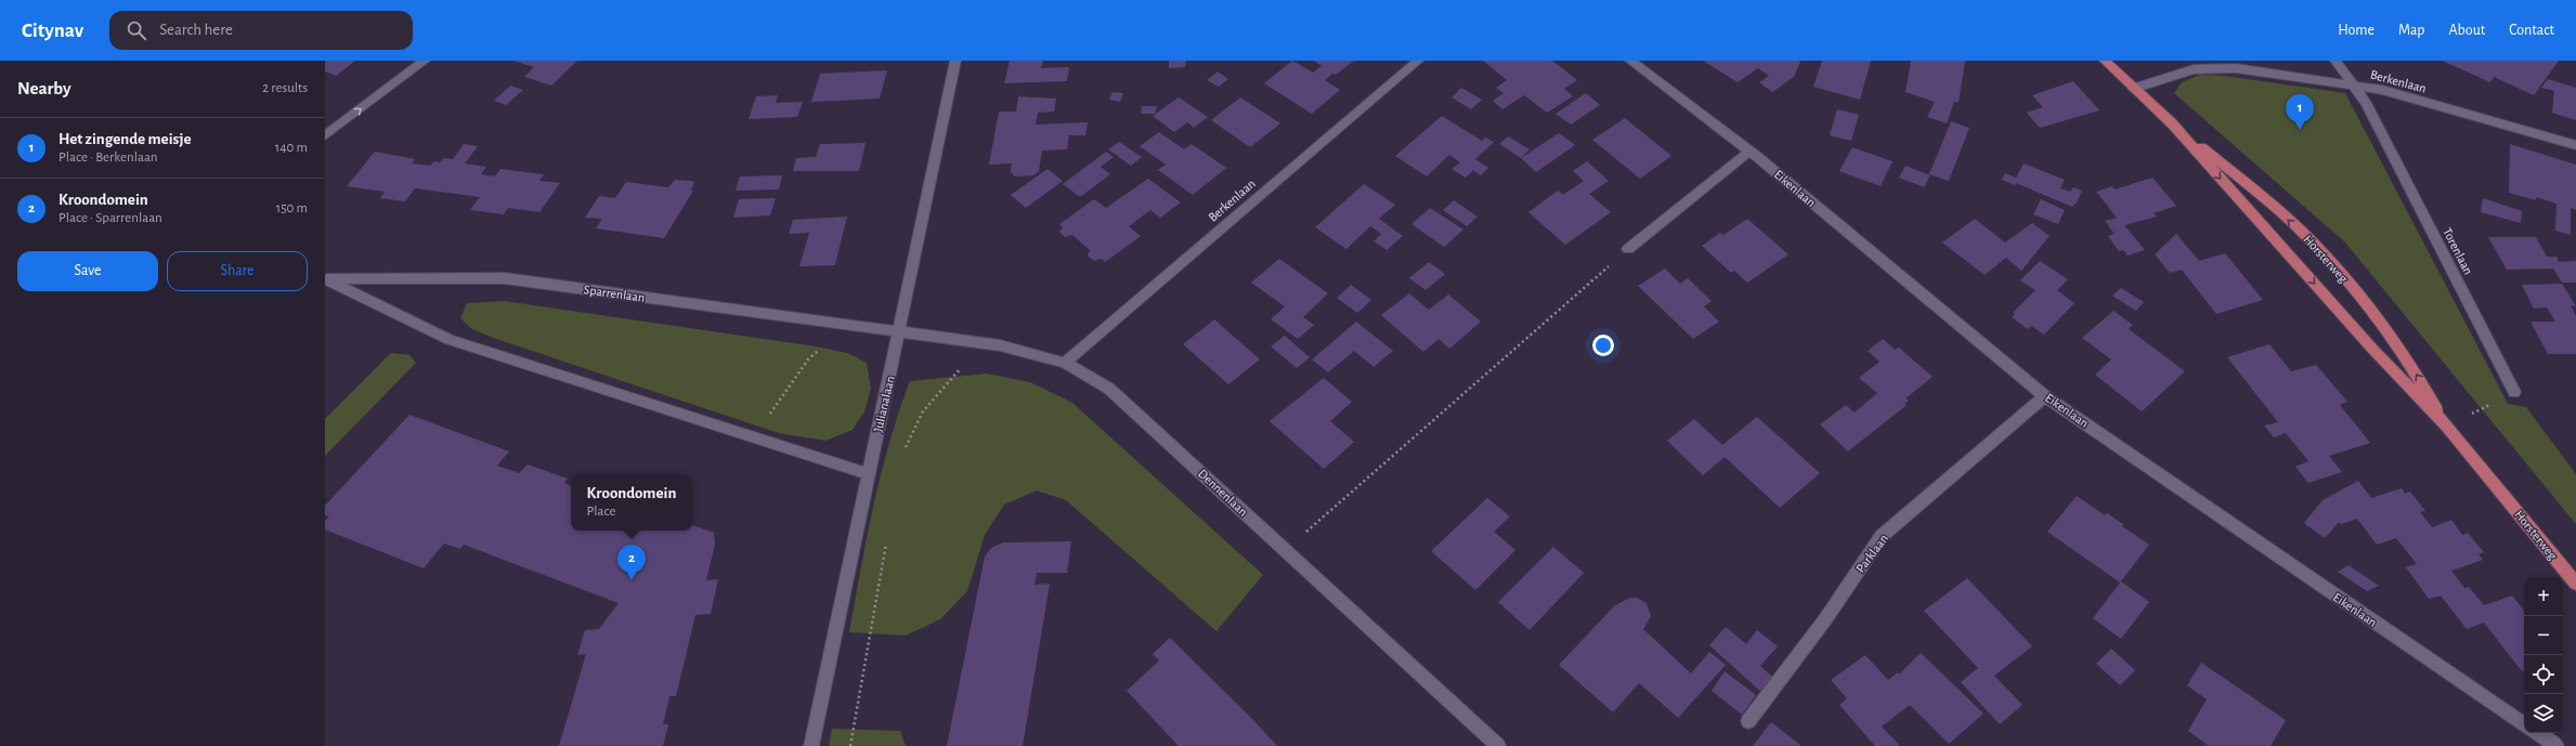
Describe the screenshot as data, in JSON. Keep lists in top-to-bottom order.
{
  "streets": {
    "main road": ["Horsterweg"],
    "street": [
      "Berkenlaan",
      "Eikenlaan",
      "Torenlaan",
      "Sparrenlaan",
      "Julianalaan",
      "Dennenlaan",
      "Parklaan"
    ]
  },
  "crossings": [
    ["Berkenlaan", "Torenlaan"],
    ["Berkenlaan", "Horsterweg"],
    ["Berkenlaan", "Dennenlaan"],
    ["Eikenlaan", "Parklaan"],
    ["Sparrenlaan", "Julianalaan"],
    ["Sparrenlaan", "Dennenlaan"],
    ["Julianalaan", "Dennenlaan"]
  ],
  "page": {
    "header": "Citynav",
    "search": "Search here",
    "nav": [
      "Home",
      "Map",
      "About",
      "Contact"
    ],
    "heading": ["Nearby", "2 results"],
    "pins": ["1", "2"],
    "list": [
      {
        "mark": "1",
        "name": "Het zingende meisje",
        "note": "Place · Berkenlaan",
        "value": "140 m"
      },
      {
        "mark": "2",
        "name": "Kroondomein",
        "note": "Place · Sparrenlaan",
        "value": "150 m"
      }
    ],
    "buttons": ["Save", "Share"],
    "popup": ["Kroondomein", "Place"],
    "map_buttons": ["+", "−"]
  }
}
